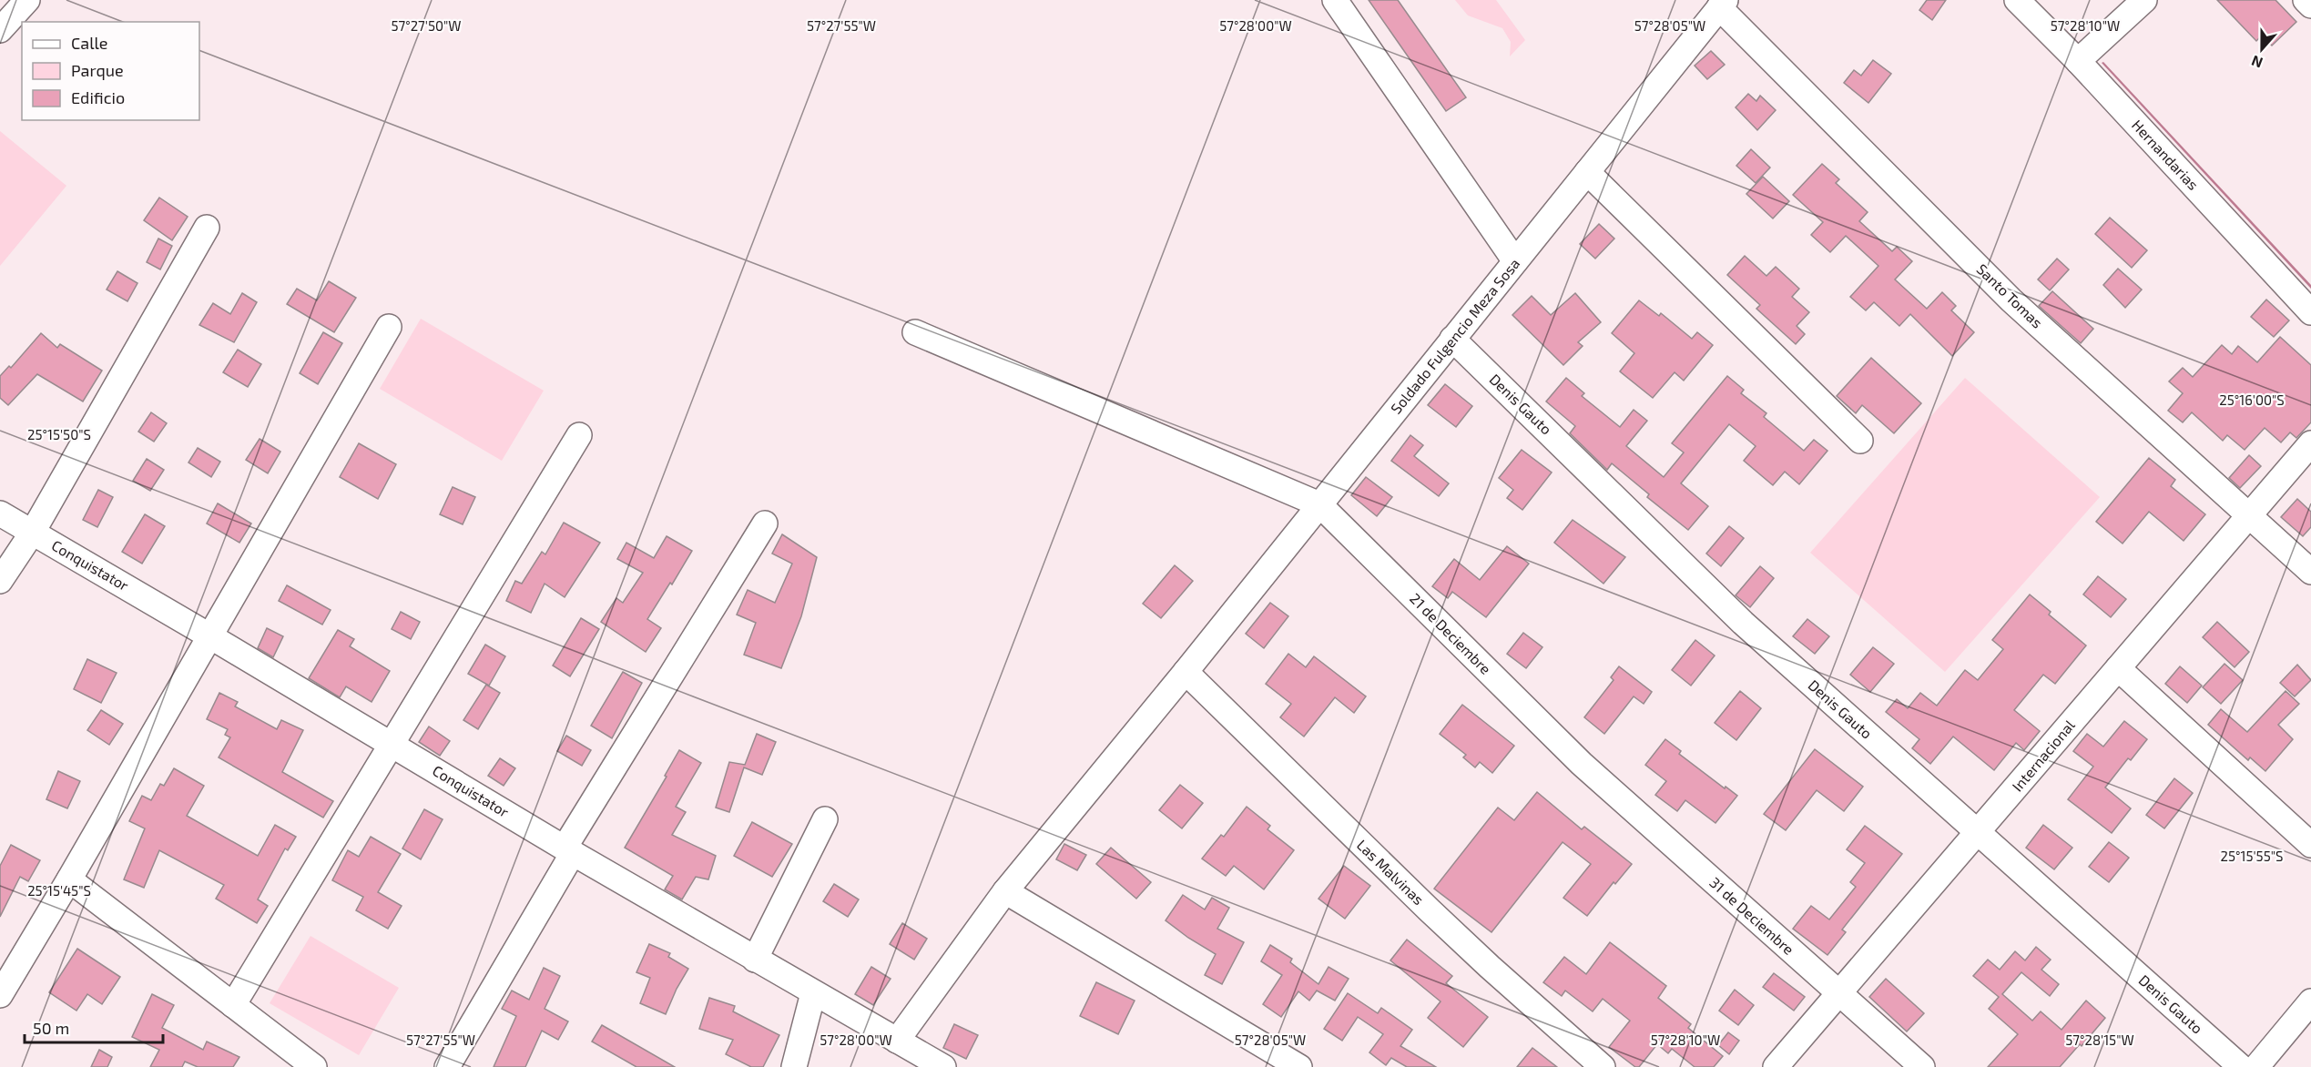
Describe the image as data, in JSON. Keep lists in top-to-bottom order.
{
  "streets": {
    "street": [
      "Hernandarias",
      "Santo Tomas",
      "Soldado Fulgencio Meza Sosa",
      "Denis Gauto",
      "Conquistator",
      "21 de Deciembre",
      "Internacional",
      "Las Malvinas",
      "31 de Deciembre"
    ]
  },
  "crossings": [
    ["Santo Tomas", "Soldado Fulgencio Meza Sosa"],
    ["Santo Tomas", "Internacional"],
    ["Soldado Fulgencio Meza Sosa", "Denis Gauto"],
    ["Soldado Fulgencio Meza Sosa", "Conquistator"],
    ["Soldado Fulgencio Meza Sosa", "21 de Deciembre"],
    ["Soldado Fulgencio Meza Sosa", "Las Malvinas"],
    ["Denis Gauto", "Internacional"],
    ["21 de Deciembre", "31 de Deciembre"],
    ["Internacional", "31 de Deciembre"]
  ],
  "legend": ["Calle", "Parque", "Edificio"],
  "scale_bar": "50 m",
  "north": "bottom",
  "coordinates": [
    "57°28'10\"W",
    "57°27'50\"W",
    "57°27'55\"W",
    "57°28'00\"W",
    "57°28'05\"W",
    "25°16'00\"S",
    "25°15'50\"S",
    "25°15'55\"S",
    "25°15'45\"S",
    "57°28'15\"W"
  ]
}
